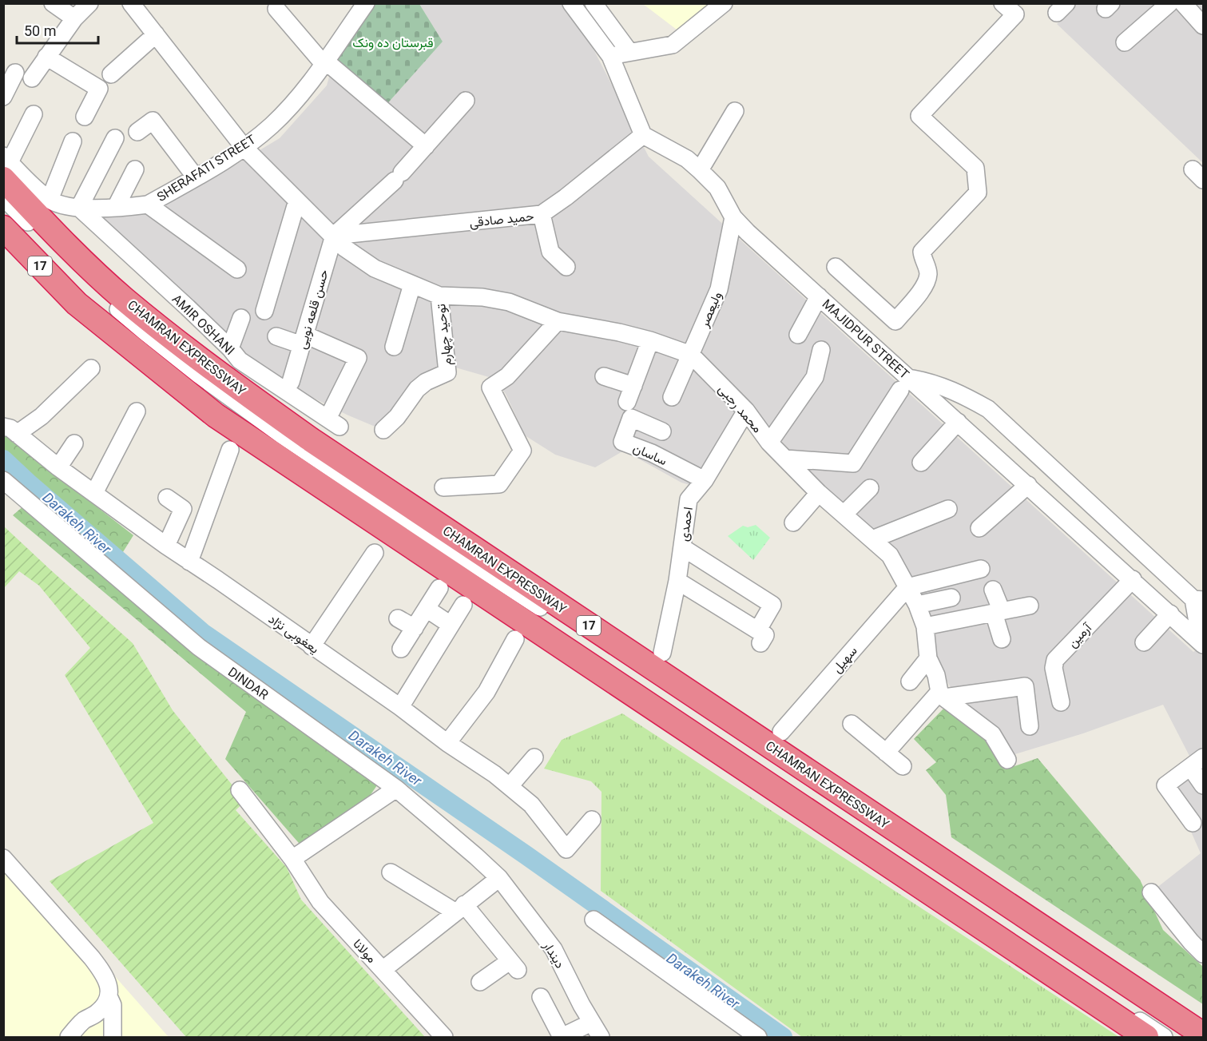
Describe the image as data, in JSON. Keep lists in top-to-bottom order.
{
  "streets": {
    "highway": ["17", "CHAMRAN EXPRESSWAY"],
    "street": [
      "SHERAFATI STREET",
      "حمید صادقی",
      "حسن قلعه نویی",
      "ولیعصر",
      "AMIR OSHANI",
      "توحید چهارم",
      "MAJIDPUR STREET",
      "محمد رجبی",
      "ساسان",
      "احمدی",
      "یعغوبی نژاد",
      "آرمین",
      "سهیل",
      "DINDAR",
      "مولانا",
      "دیندار"
    ]
  },
  "crossings": [
    ["SHERAFATI STREET", "AMIR OSHANI"],
    ["SHERAFATI STREET", "CHAMRAN EXPRESSWAY"],
    ["SHERAFATI STREET", "محمد رجبی"],
    ["حمید صادقی", "حسن قلعه نویی"],
    ["حمید صادقی", "MAJIDPUR STREET"],
    ["حمید صادقی", "محمد رجبی"],
    ["حسن قلعه نویی", "AMIR OSHANI"],
    ["حسن قلعه نویی", "محمد رجبی"],
    ["ولیعصر", "MAJIDPUR STREET"],
    ["ولیعصر", "محمد رجبی"],
    ["توحید چهارم", "محمد رجبی"],
    ["MAJIDPUR STREET", "آرمین"],
    ["محمد رجبی", "احمدی"],
    ["محمد رجبی", "سهیل"],
    ["ساسان", "احمدی"],
    ["DINDAR", "دیندار"]
  ],
  "water": ["Darakeh River"],
  "parks": ["قبرستان ده ونک"],
  "scale_bar": "50 m"
}
